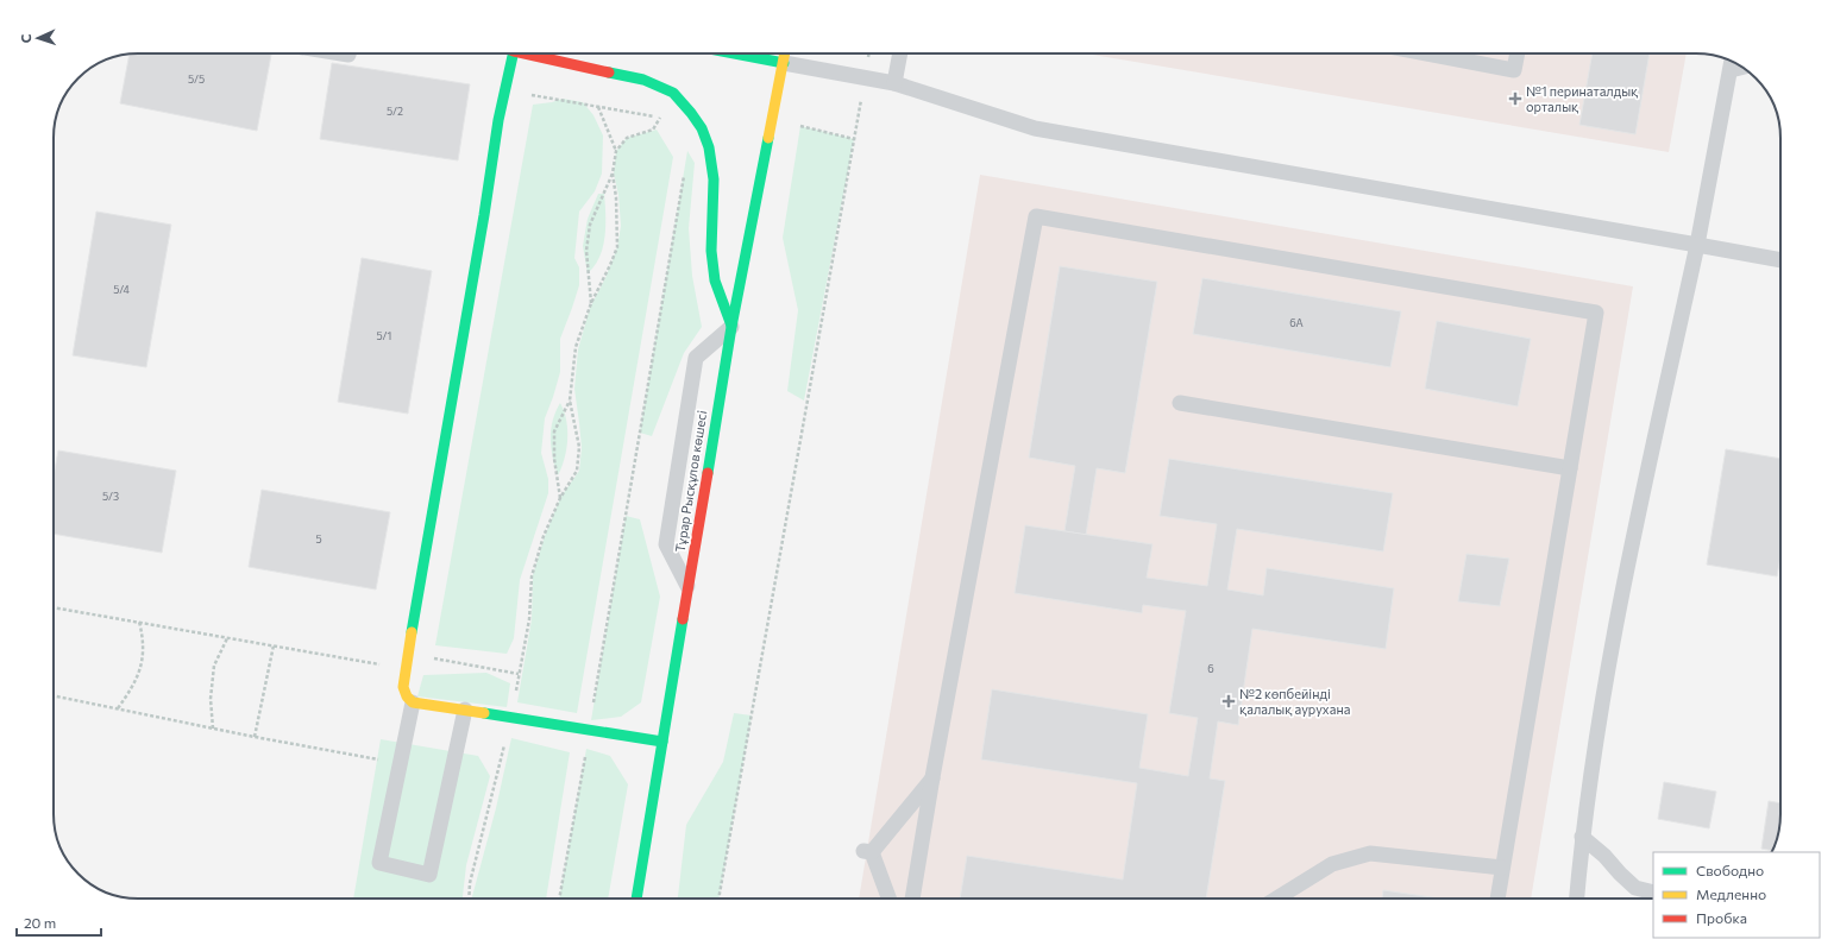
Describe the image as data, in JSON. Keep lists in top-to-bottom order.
{
  "streets": {
    "street": ["Тұрар Рысқұлов көшесі"]
  },
  "places": {
    "health": ["№1 перинаталдық орталық", "№2 көпбейінді қалалық аурухана"]
  },
  "house_numbers": [
    "5/5",
    "5/2",
    "5/4",
    "6А",
    "5/1",
    "5/3",
    "5",
    "6"
  ],
  "legend": ["Свободно", "Медленно", "Пробка"],
  "scale_bar": "20 m",
  "north": "left"
}
